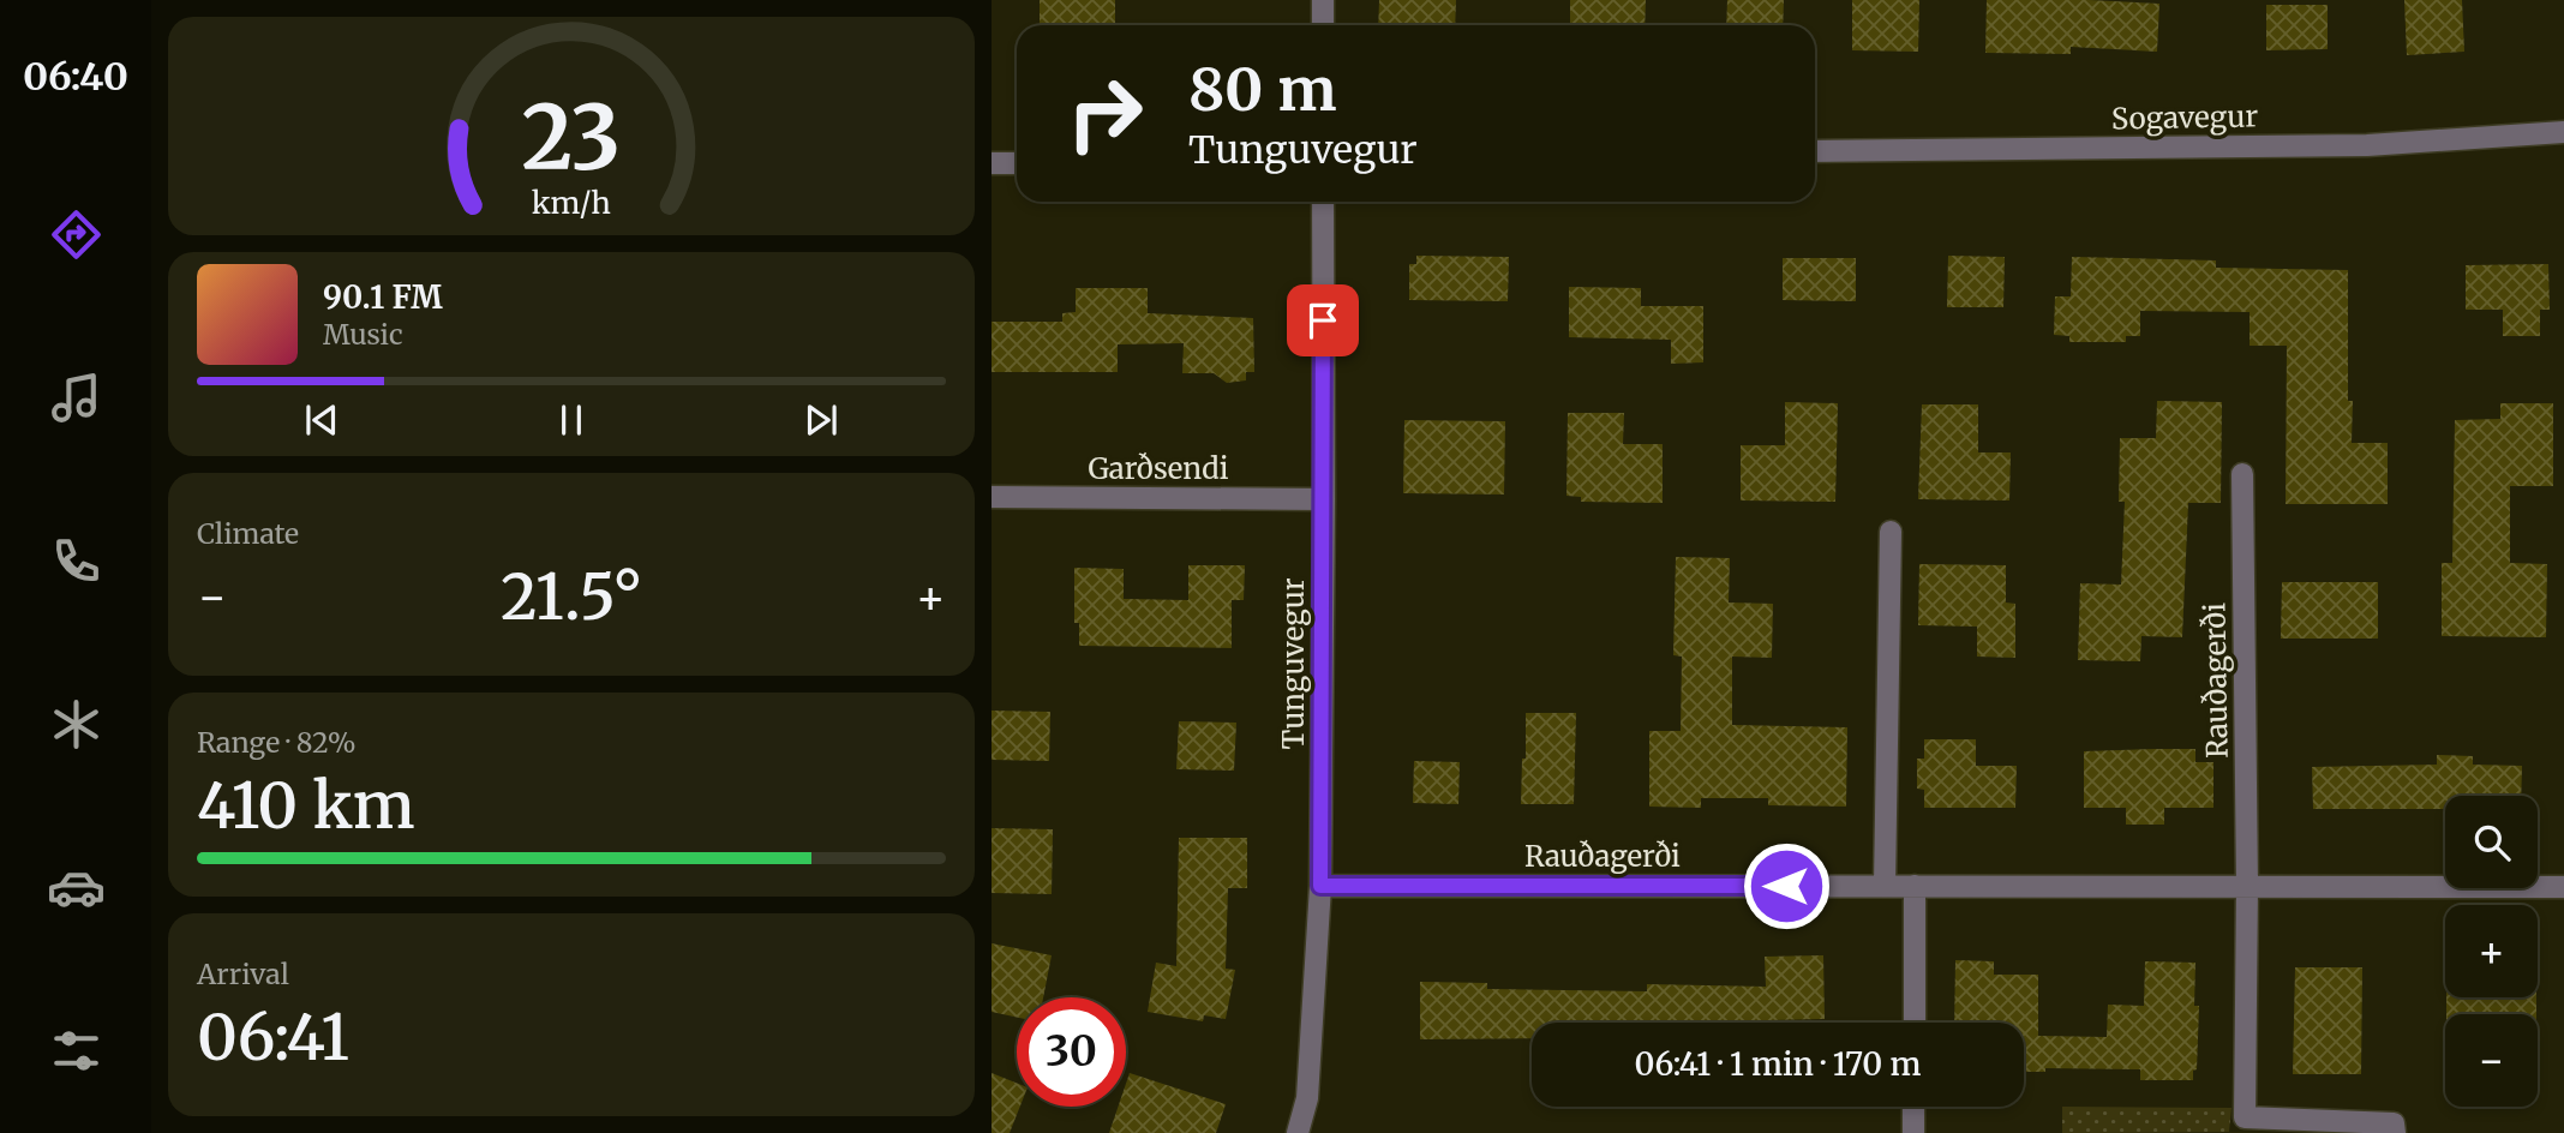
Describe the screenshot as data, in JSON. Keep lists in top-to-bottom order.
{
  "streets": {
    "street": [
      "Sogavegur",
      "Garðsendi",
      "Tunguvegur",
      "Rauðagerði"
    ]
  },
  "crossings": [
    ["Garðsendi", "Tunguvegur"],
    ["Tunguvegur", "Rauðagerði"]
  ],
  "page": {
    "tabs": "06:40",
    "turn": ["80 m", "Tunguvegur"],
    "song": ["90.1 FM", "Music"],
    "tile": [
      "Climate",
      ["Range · 82%", "410 km"],
      ["Arrival", "06:41"]
    ],
    "heat": ["−", "21.5°", "+"],
    "map_buttons": ["+", "−"],
    "limit": "30",
    "trip": "06:41 · 1 min · 170 m",
    "gauge": ["23", "km/h"]
  }
}
